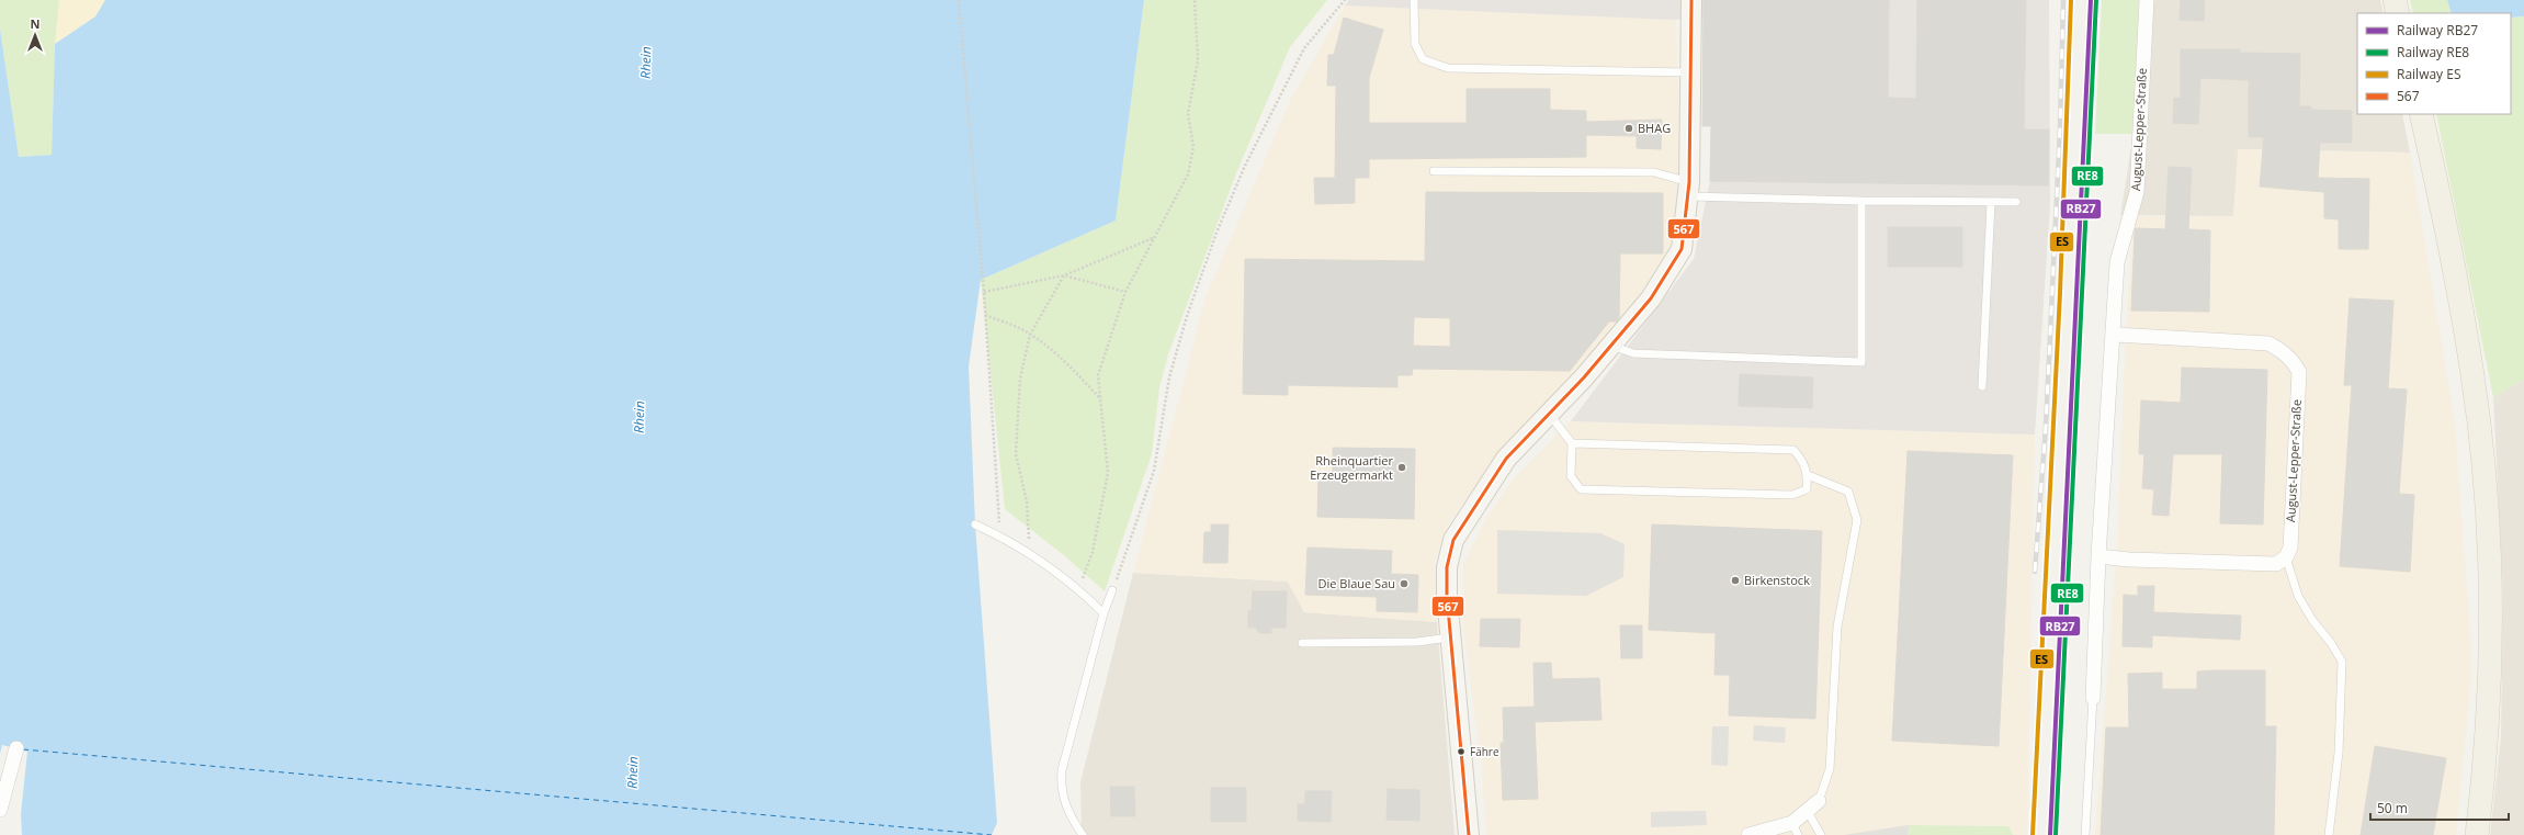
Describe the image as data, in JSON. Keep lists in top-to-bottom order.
{
  "streets": {
    "street": ["August-Lepper-Straße"]
  },
  "water": ["Rhein"],
  "places": [
    "BHAG",
    "Rheinquartier Erzeugermarkt",
    "Birkenstock",
    "Die Blaue Sau",
    "Fähre"
  ],
  "lines": [
    "rail line RB27",
    "rail line RE8",
    "rail line ES",
    "transit line 567"
  ],
  "legend": [
    "Railway RB27",
    "Railway RE8",
    "Railway ES",
    "567"
  ],
  "scale_bar": "50 m",
  "north": "top"
}
